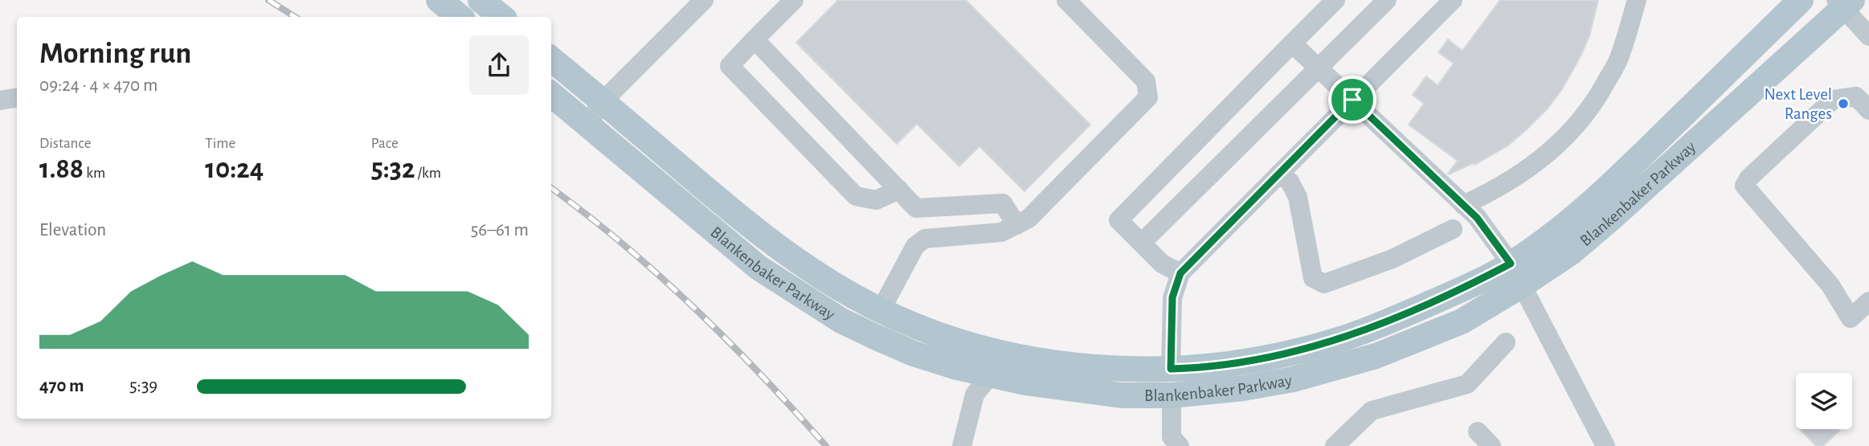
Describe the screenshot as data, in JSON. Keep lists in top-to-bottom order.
{
  "streets": {
    "main road": ["Blankenbaker Parkway"]
  },
  "places": ["Next Level Ranges"],
  "page": {
    "heading": ["Morning run", "09:24 · 4 × 470 m"],
    "stats": [
      ["Distance", "1.88 km"],
      ["Time", "10:24"],
      ["Pace", "5:32 /km"]
    ],
    "chart": ["Elevation", "56–61 m"],
    "list": [
      {
        "name": "470 m",
        "note": "5:39"
      }
    ]
  }
}
